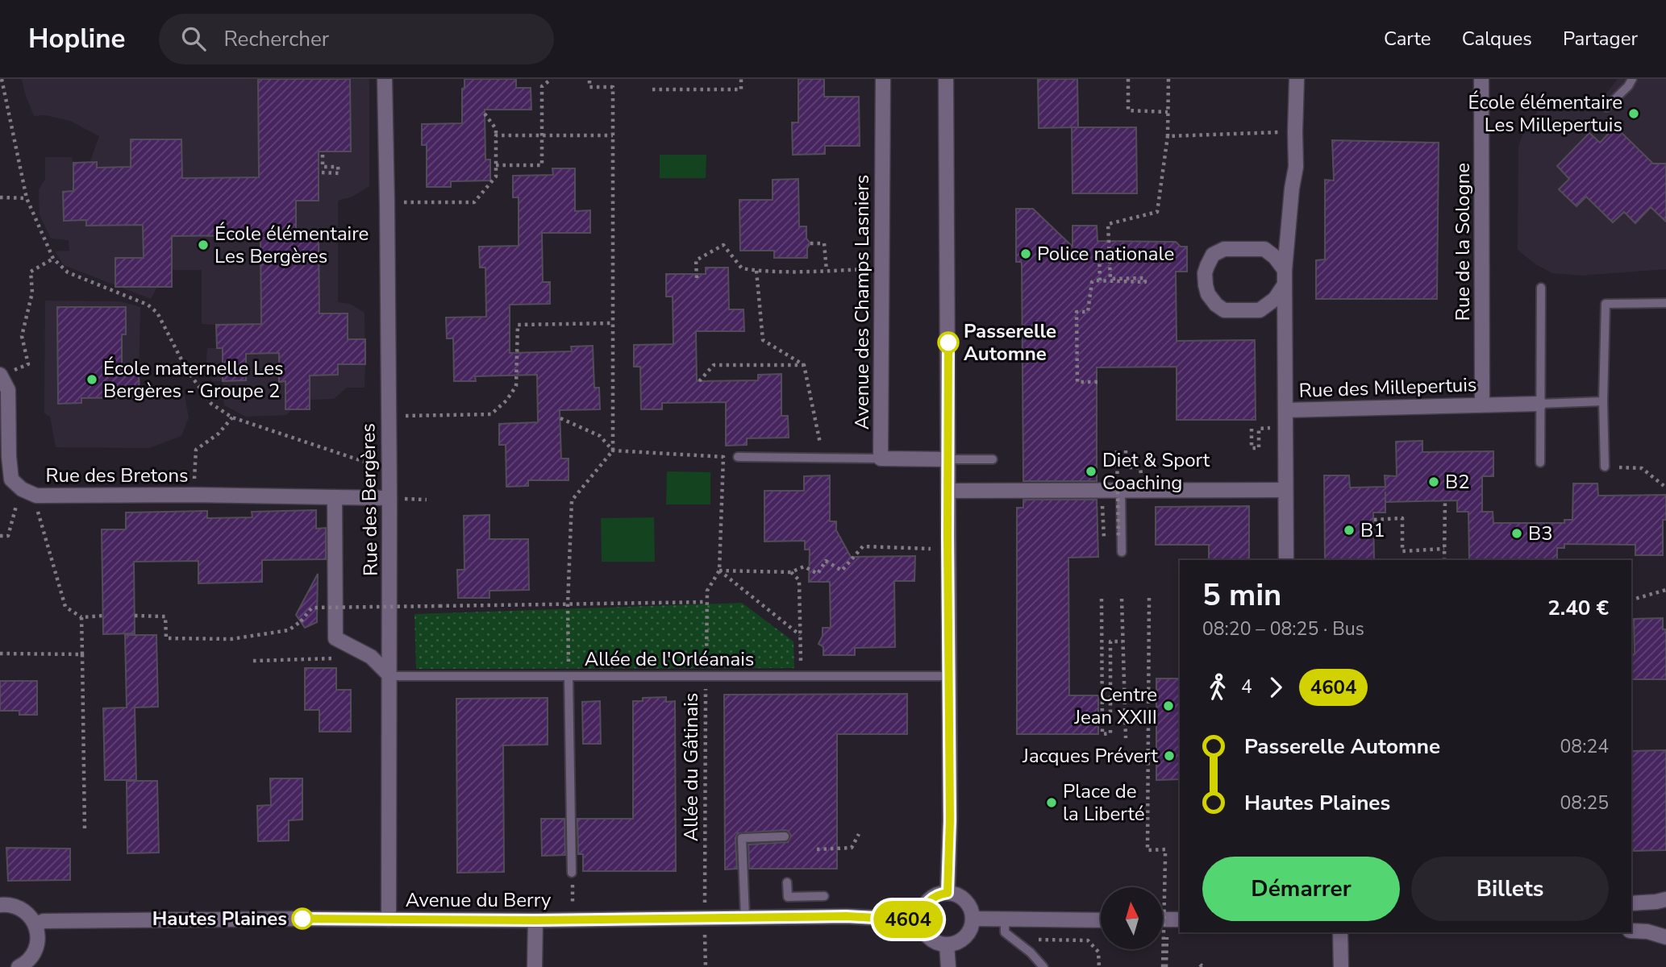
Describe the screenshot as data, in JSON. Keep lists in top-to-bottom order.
{
  "streets": {
    "street": [
      "Rue de la Sologne",
      "Avenue des Champs Lasniers",
      "Rue des Millepertuis",
      "Rue des Bretons",
      "Rue des Bergères",
      "Avenue du Berry"
    ],
    "lane": ["Allée de l'Orléanais"],
    "path": ["Allée du Gâtinais"]
  },
  "crossings": [
    ["Rue de la Sologne", "Rue des Millepertuis"],
    ["Rue des Bretons", "Rue des Bergères"],
    ["Rue des Bergères", "Allée de l'Orléanais"],
    ["Rue des Bergères", "Avenue du Berry"],
    ["Allée de l'Orléanais", "Allée du Gâtinais"],
    ["Allée du Gâtinais", "Avenue du Berry"]
  ],
  "places": [
    "École élémentaire Les Millepertuis",
    "École élémentaire Les Bergères",
    "Police nationale",
    "Passerelle Automne",
    "École maternelle Les Bergères - Groupe 2",
    "Diet & Sport Coaching",
    "B2",
    "B1",
    "B3",
    "Centre Jean XXIII",
    "Jacques Prévert",
    "Place de la Liberté",
    "Hautes Plaines"
  ],
  "lines": ["bus line 4604"],
  "north": "top",
  "page": {
    "header": "Hopline",
    "search": "Rechercher",
    "nav": ["Carte", "Calques", "Partager"],
    "on_map": "4604",
    "heading": ["5 min", "08:20 – 08:25 · Bus", "2.40 €"],
    "legs": ["4", "4604"],
    "list": [
      {
        "name": "Passerelle Automne",
        "value": "08:24"
      },
      {
        "name": "Hautes Plaines",
        "value": "08:25"
      }
    ],
    "buttons": ["Démarrer", "Billets"]
  }
}
